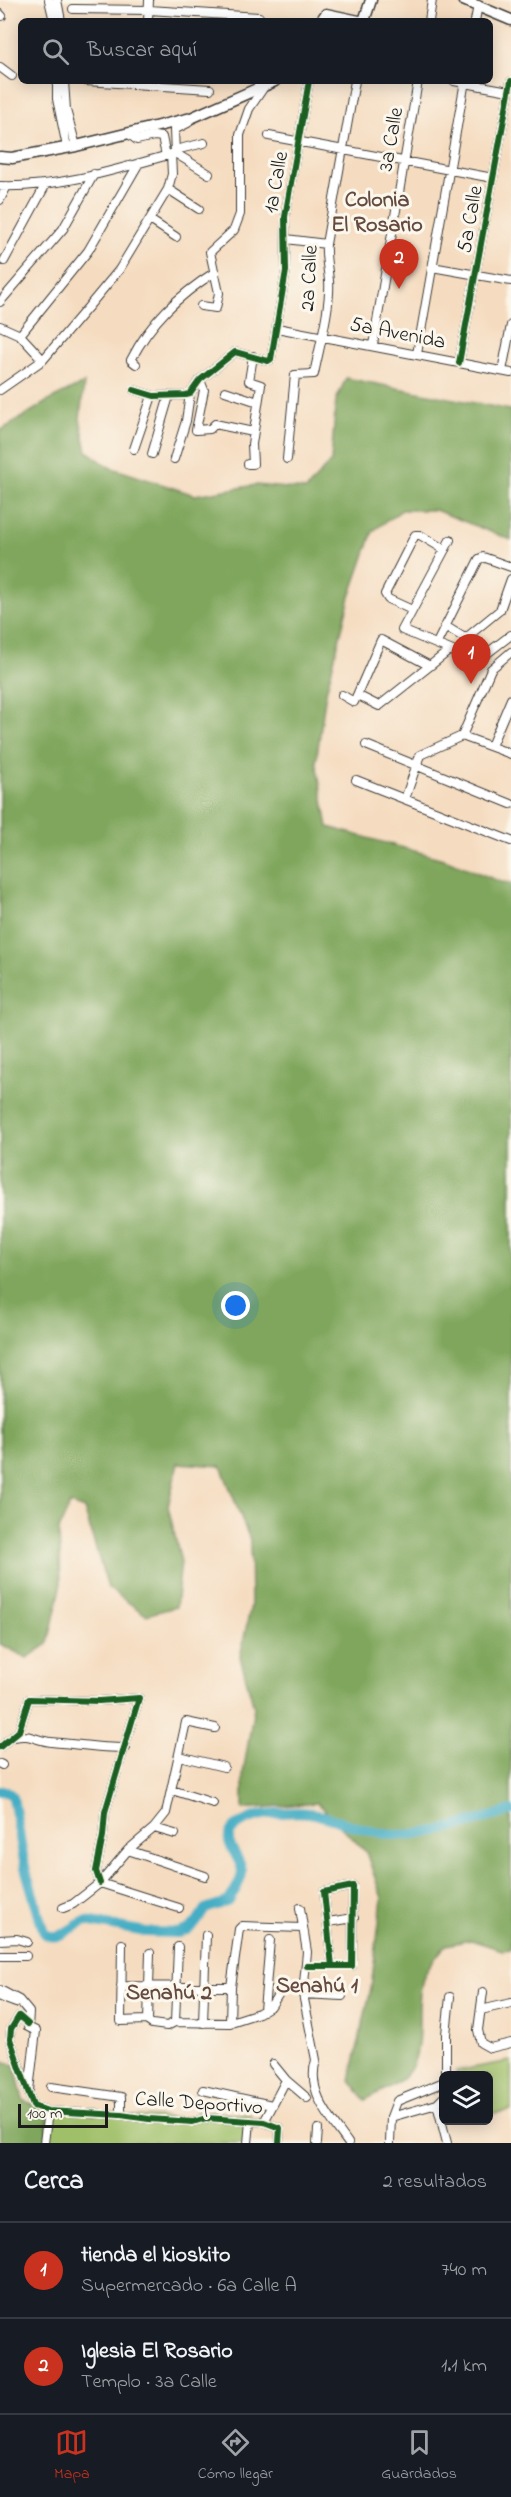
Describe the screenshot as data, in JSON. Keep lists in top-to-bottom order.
{
  "streets": {
    "street": [
      "3a Calle",
      "1a Calle",
      "5a Calle",
      "2a Calle",
      "5a Avenida",
      "Calle Deportivo"
    ]
  },
  "crossings": [
    ["3a Calle", "5a Avenida"],
    ["1a Calle", "5a Avenida"],
    ["5a Calle", "5a Avenida"],
    ["2a Calle", "5a Avenida"]
  ],
  "districts": ["Colonia El Rosario", "Senahú 1", "Senahú 2"],
  "scale_bar": "100 m",
  "page": {
    "search": "Buscar aquí",
    "pins": ["2", "1"],
    "scale": "100 m",
    "heading": ["Cerca", "2 resultados"],
    "list": [
      {
        "mark": "1",
        "name": "tienda el kioskito",
        "note": "Supermercado · 6a Calle A",
        "value": "740 m"
      },
      {
        "mark": "2",
        "name": "Iglesia El Rosario",
        "note": "Templo · 3a Calle",
        "value": "1.1 km"
      }
    ],
    "nav": ["Mapa", "Cómo llegar", "Guardados"]
  }
}
